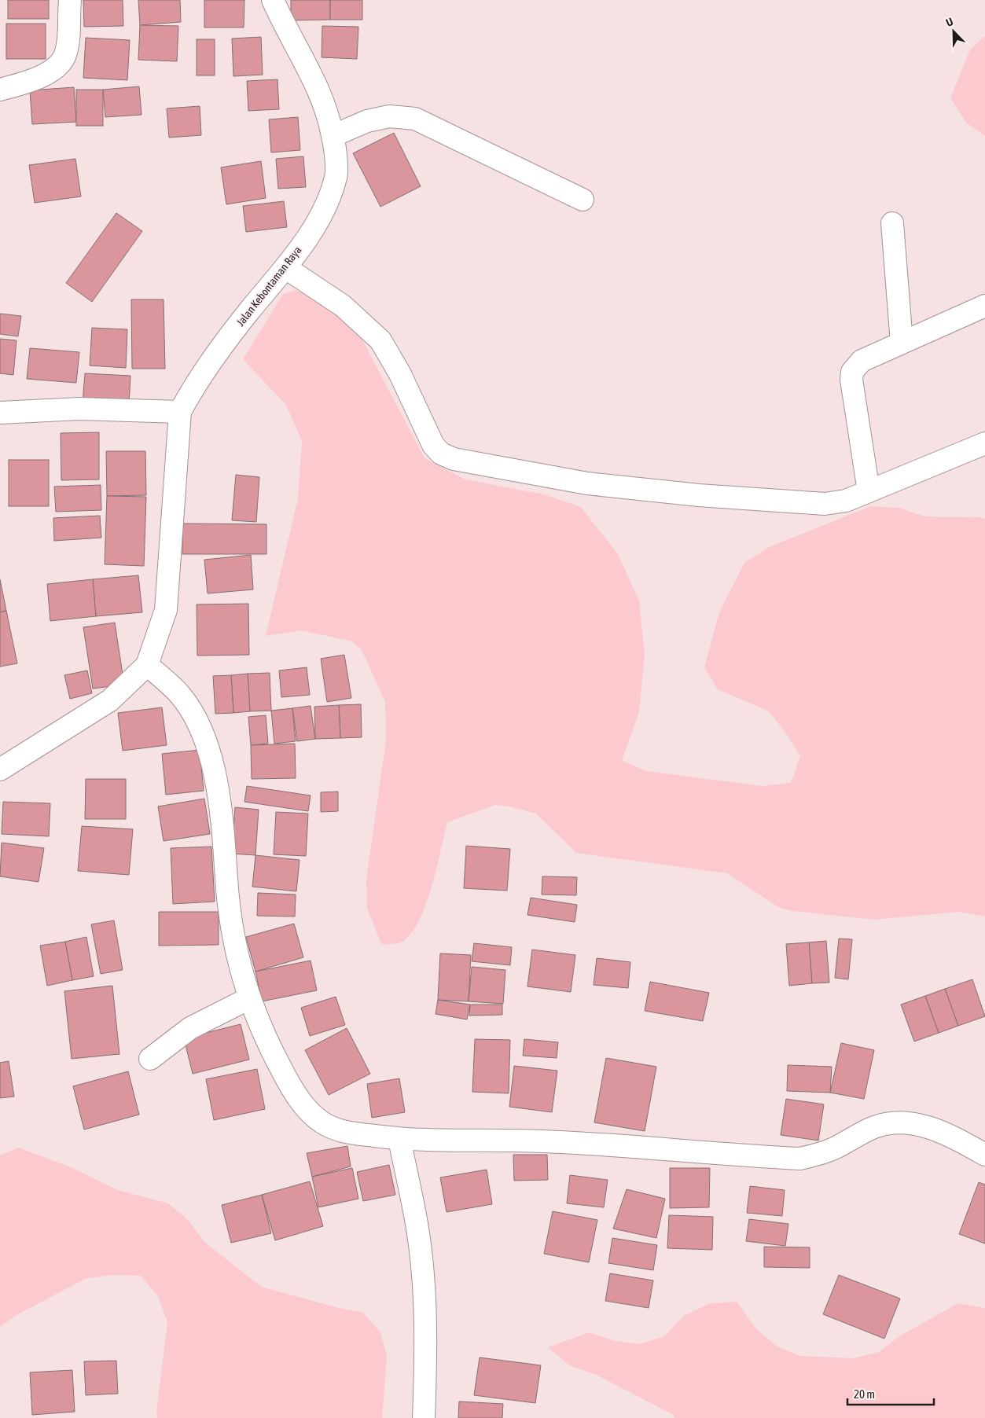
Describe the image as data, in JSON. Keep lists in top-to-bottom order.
{
  "streets": {
    "street": ["Jalan Kebontaman Raya"]
  },
  "scale_bar": "20 m",
  "north": "top left"
}
